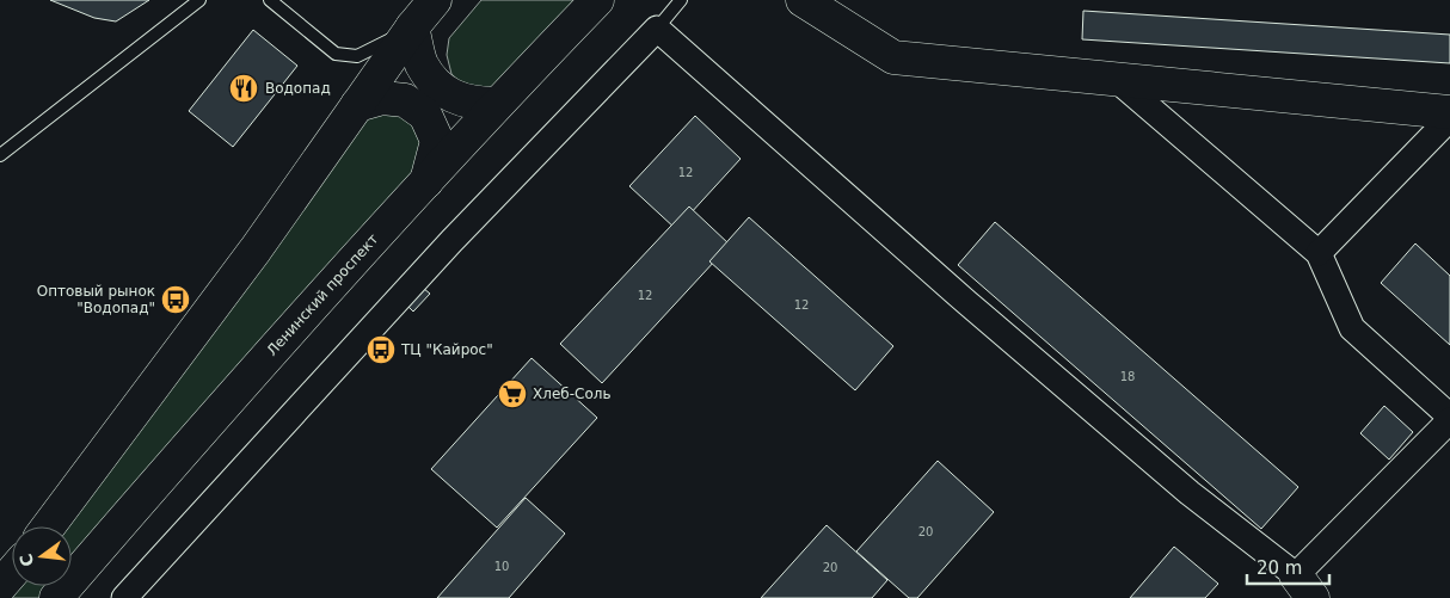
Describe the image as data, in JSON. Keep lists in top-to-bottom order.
{
  "streets": {
    "main road": ["Ленинский проспект"]
  },
  "places": {
    "restaurant": ["Водопад"],
    "bus stop": ["Оптовый рынок \"Водопад\"", "ТЦ \"Кайрос\""],
    "supermarket": ["Хлеб-Соль"]
  },
  "house_numbers": [
    "12",
    "12",
    "12",
    "18",
    "20",
    "10",
    "20"
  ],
  "scale_bar": "20 m",
  "north": "left"
}
